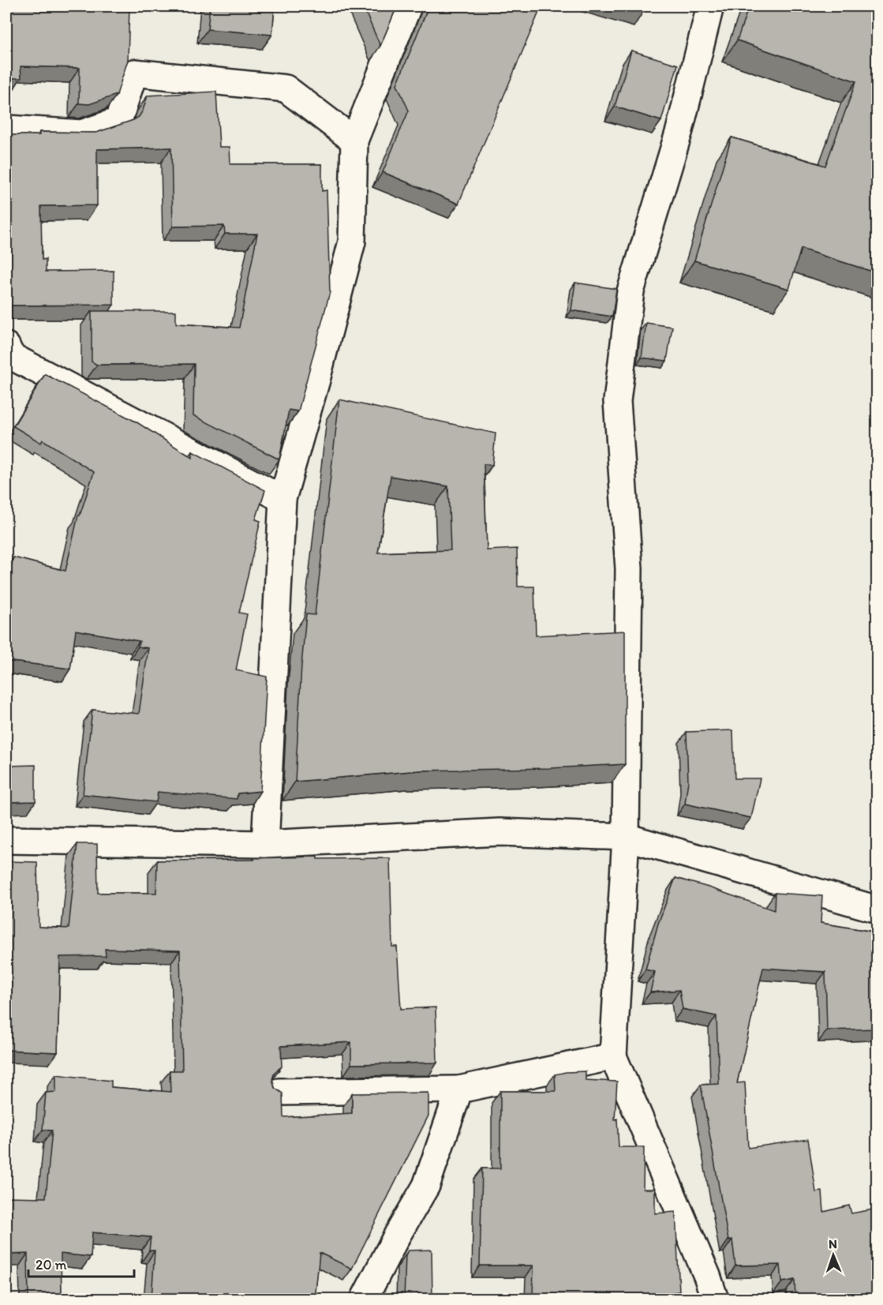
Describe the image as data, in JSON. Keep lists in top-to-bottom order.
{
  "scale_bar": "20 m",
  "north": "top"
}
